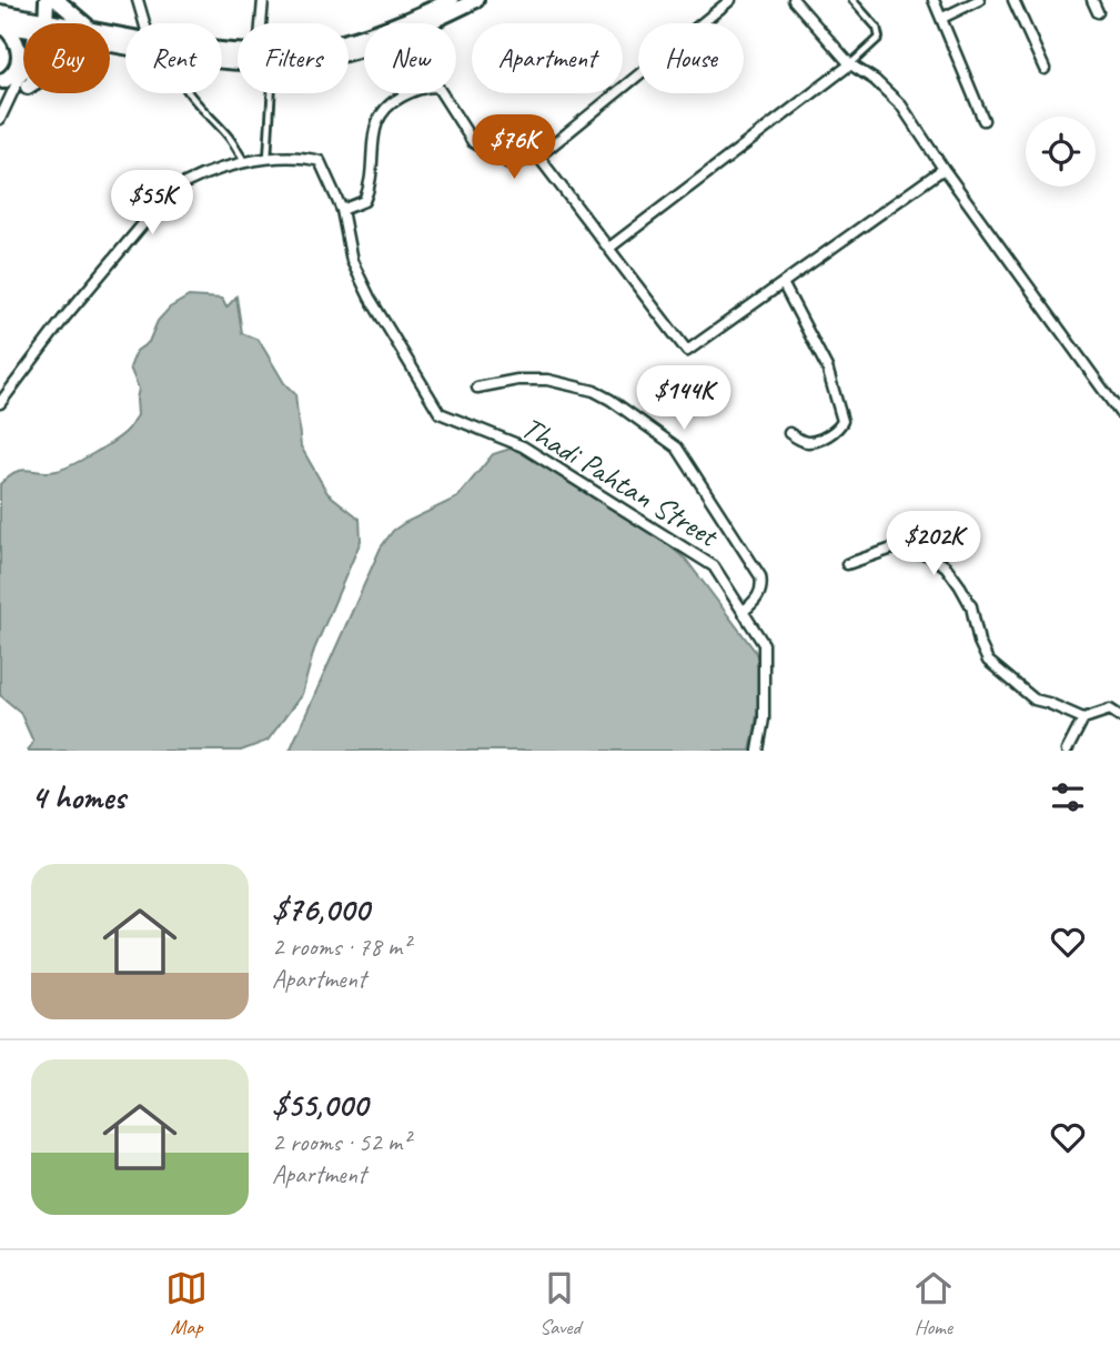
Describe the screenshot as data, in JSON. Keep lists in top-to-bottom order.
{
  "streets": {
    "street": ["Thadi Pahtan Street"]
  },
  "page": {
    "chip": [
      "Buy",
      "Rent",
      "Filters",
      "New",
      "Apartment",
      "House"
    ],
    "price": [
      "$76K",
      "$55K",
      "$144K",
      "$202K"
    ],
    "heading": "4 homes",
    "list": [
      {
        "name": "$76,000",
        "note": "2 rooms · 78 m² · Apartment"
      },
      {
        "name": "$55,000",
        "note": "2 rooms · 52 m² · Apartment"
      }
    ],
    "tabs": ["Map", "Saved", "Home"]
  }
}
